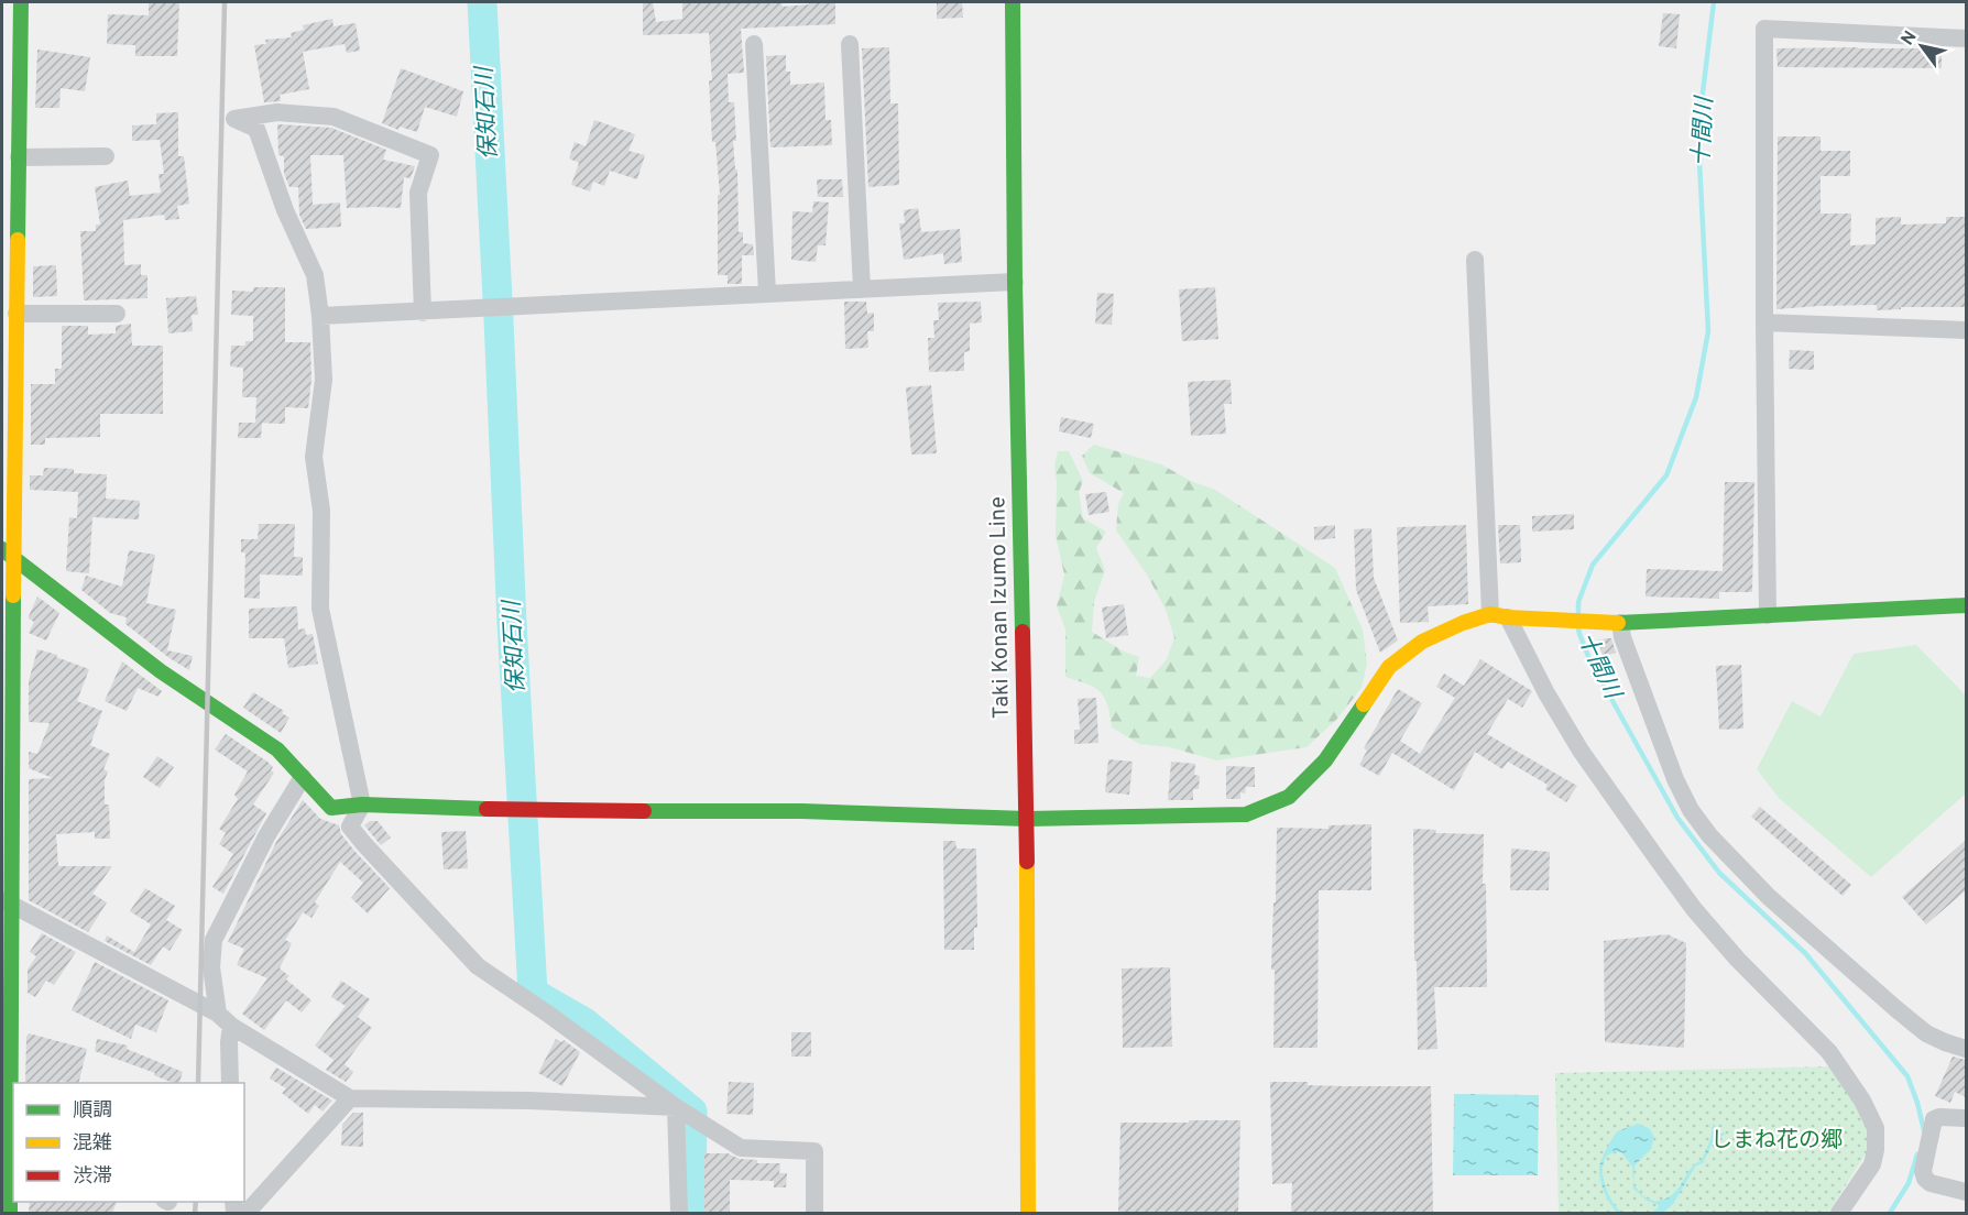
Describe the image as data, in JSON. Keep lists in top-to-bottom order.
{
  "streets": {
    "main road": ["Taki Konan Izumo Line"]
  },
  "water": ["保知石川", "十間川"],
  "parks": ["しまね花の郷"],
  "legend": ["順調", "混雑", "渋滞"],
  "north": "top left"
}
